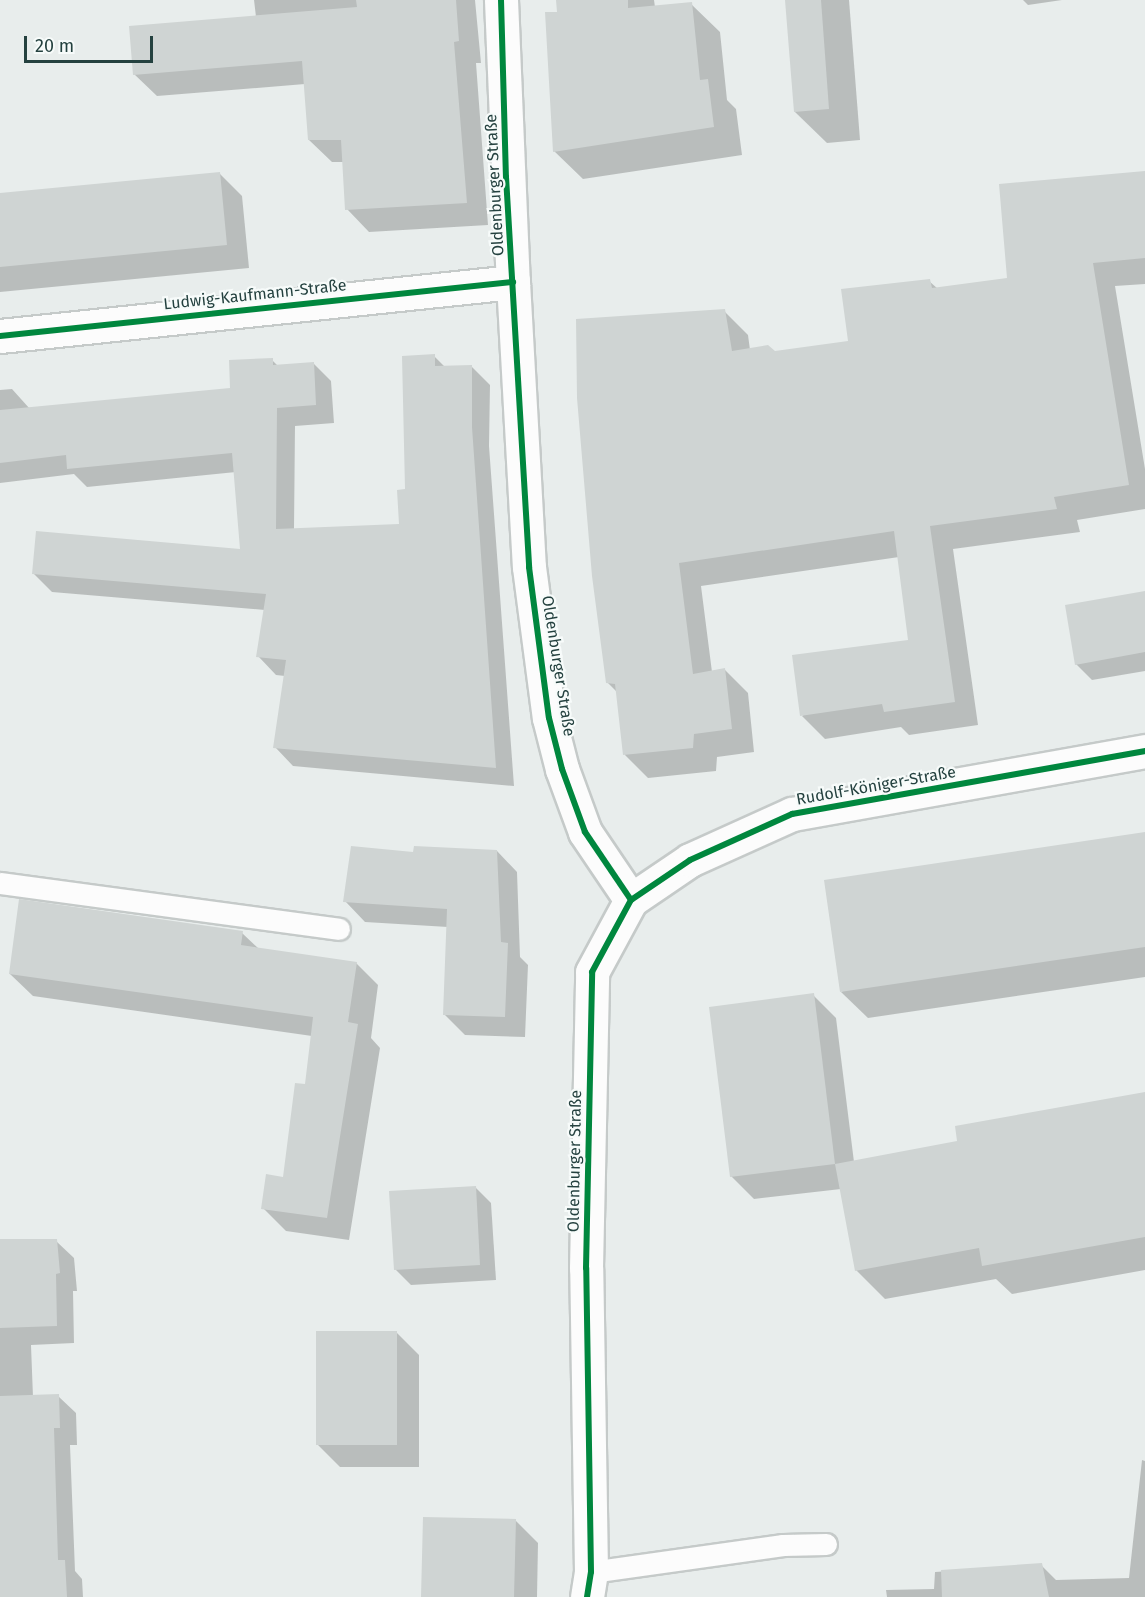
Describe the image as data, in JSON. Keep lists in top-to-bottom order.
{
  "streets": {
    "street": ["Oldenburger Straße", "Ludwig-Kaufmann-Straße", "Rudolf-Königer-Straße"]
  },
  "crossings": [
    ["Oldenburger Straße", "Ludwig-Kaufmann-Straße"],
    ["Oldenburger Straße", "Rudolf-Königer-Straße"]
  ],
  "scale_bar": "20 m"
}
